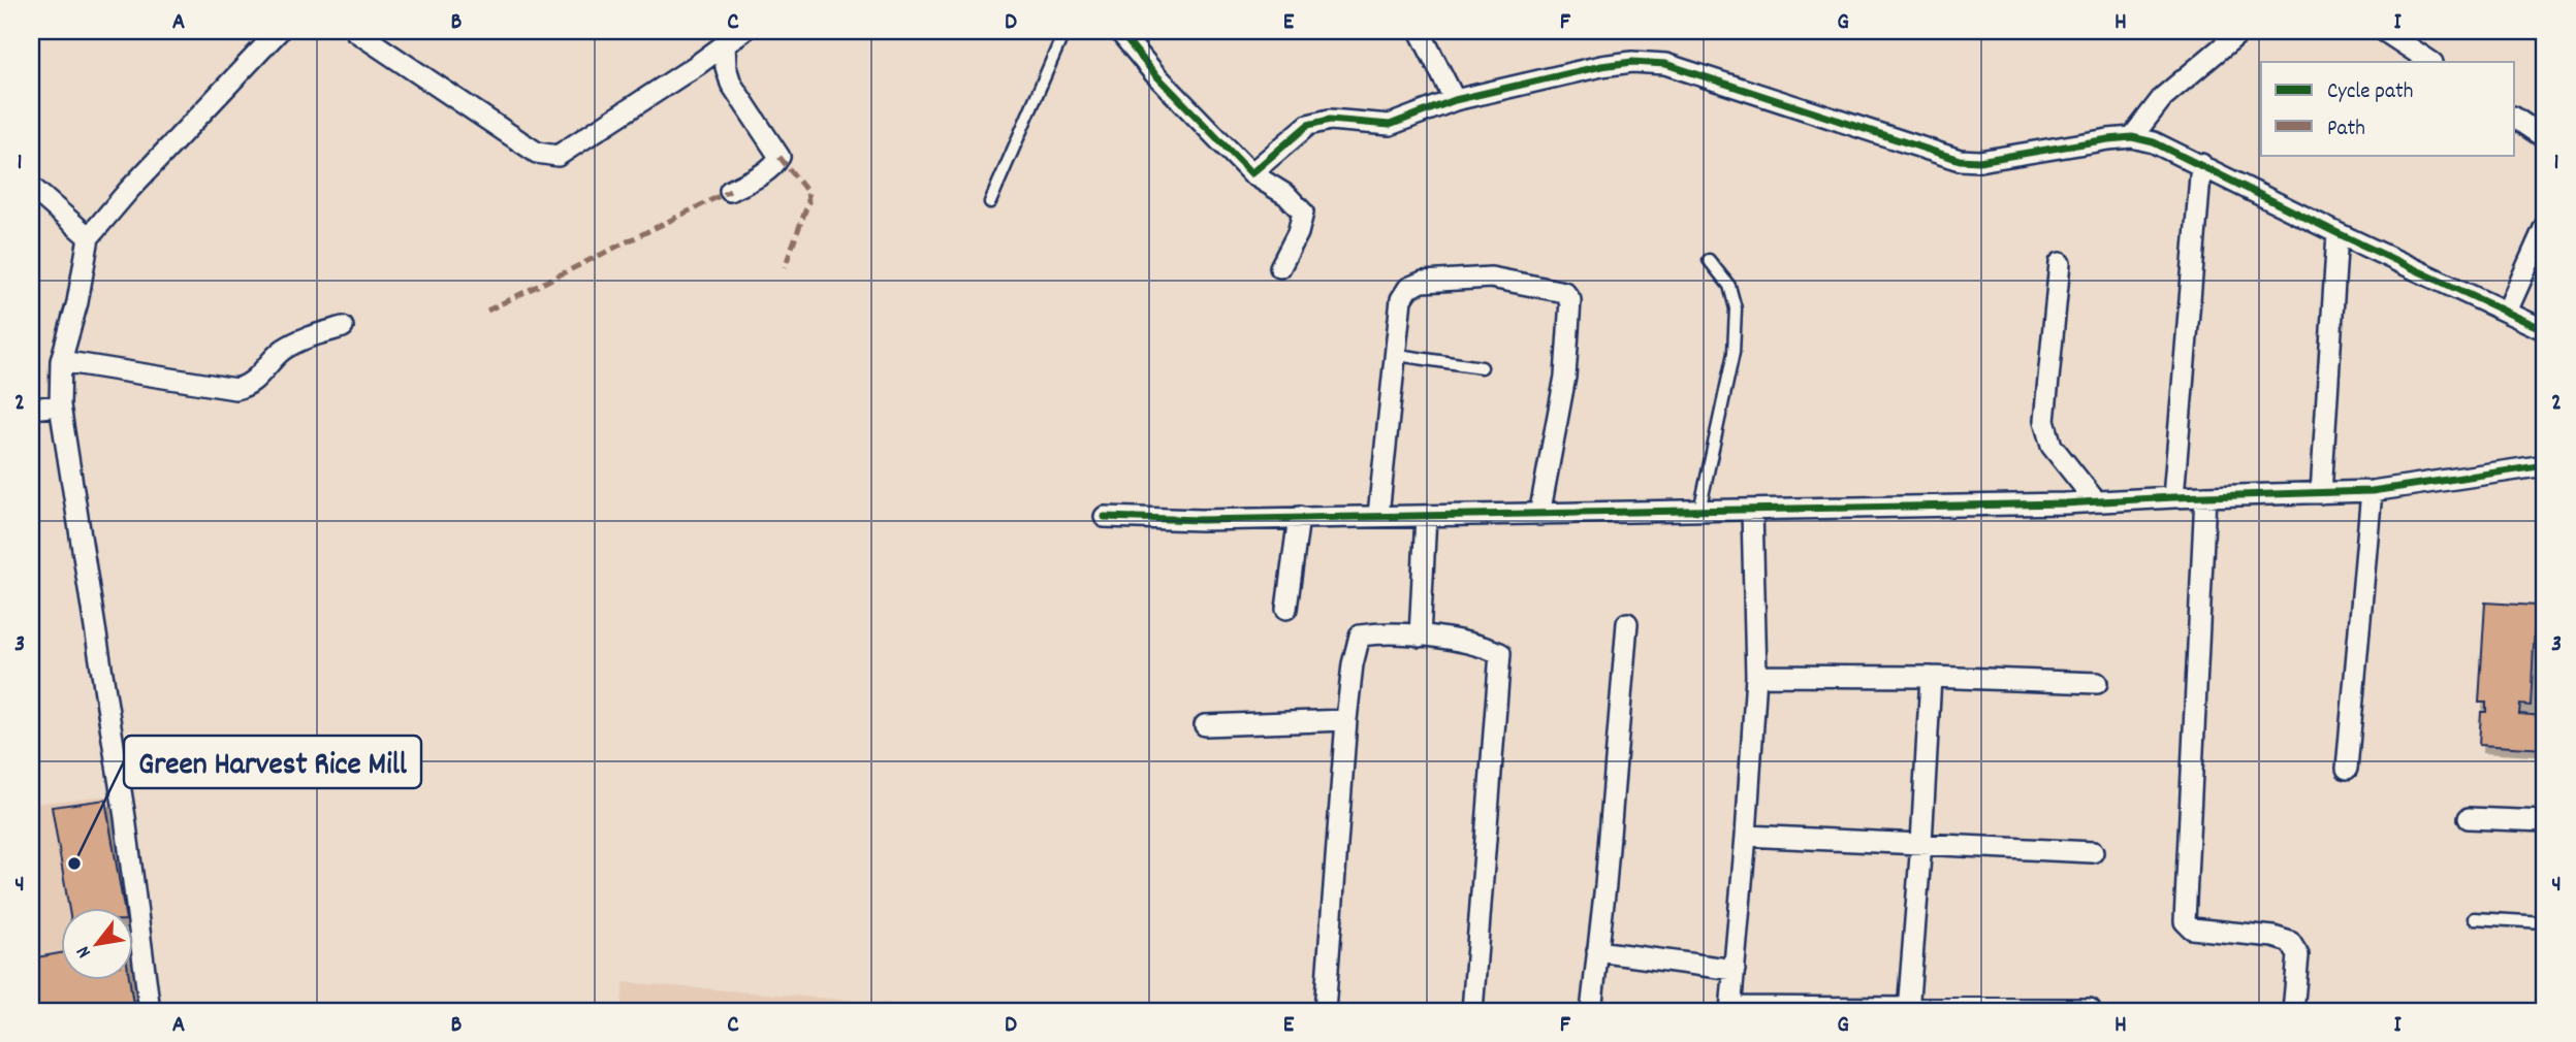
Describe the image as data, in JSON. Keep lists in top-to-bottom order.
{
  "places": ["Green Harvest Rice Mill"],
  "legend": ["Cycle path", "Path"],
  "north": "bottom left",
  "grid": {
    "columns": [
      "A",
      "B",
      "C",
      "D",
      "E",
      "F",
      "G",
      "H",
      "I"
    ],
    "rows": [
      "1",
      "2",
      "3",
      "4"
    ]
  }
}
